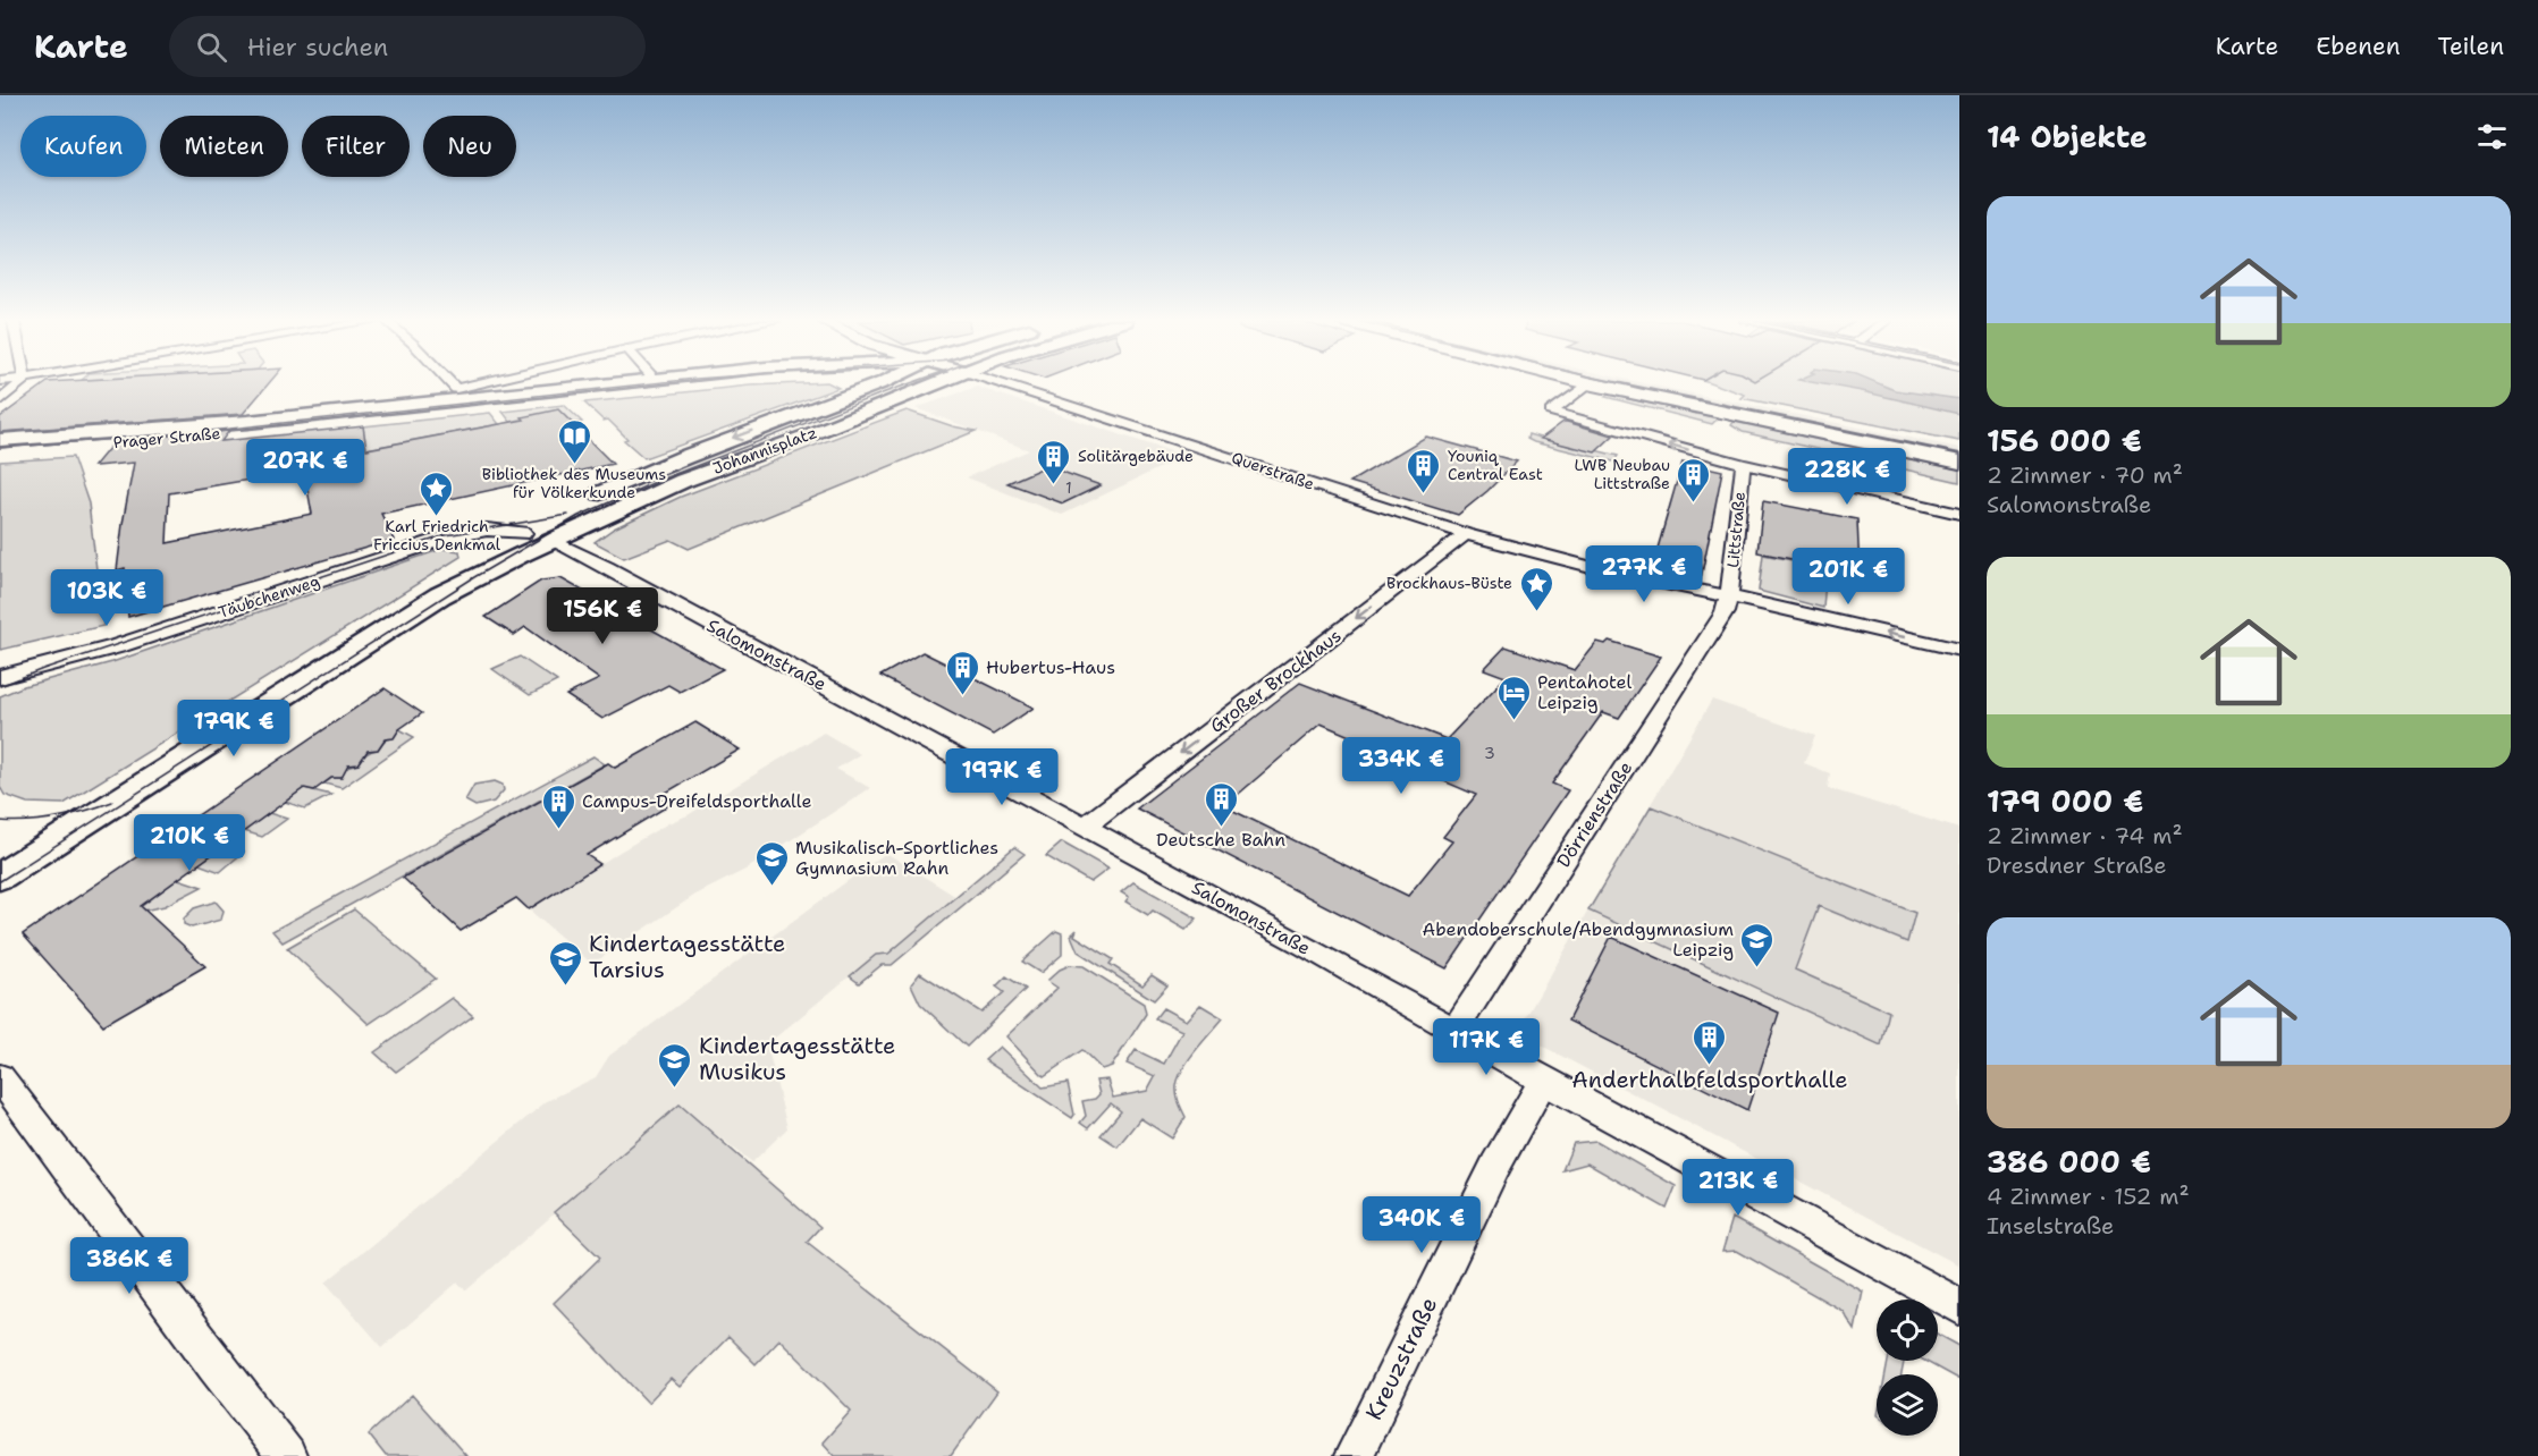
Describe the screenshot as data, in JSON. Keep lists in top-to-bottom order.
{
  "streets": {
    "main road": ["Prager Straße", "Johannisplatz"],
    "street": [
      "Querstraße",
      "Littstraße",
      "Täubchenweg",
      "Salomonstraße",
      "Großer Brockhaus",
      "Dörrienstraße",
      "Kreuzstraße"
    ]
  },
  "crossings": [
    ["Prager Straße", "Johannisplatz"],
    ["Johannisplatz", "Täubchenweg"],
    ["Johannisplatz", "Salomonstraße"],
    ["Querstraße", "Littstraße"],
    ["Querstraße", "Großer Brockhaus"],
    ["Querstraße", "Dörrienstraße"],
    ["Littstraße", "Dörrienstraße"],
    ["Täubchenweg", "Salomonstraße"],
    ["Salomonstraße", "Großer Brockhaus"],
    ["Salomonstraße", "Dörrienstraße"],
    ["Salomonstraße", "Kreuzstraße"]
  ],
  "one_way": ["Großer Brockhaus"],
  "places": {
    "library": ["Bibliothek des Museums für Völkerkunde"],
    "building": [
      "Solitärgebäude",
      "Youniq Central East",
      "LWB Neubau Littstraße",
      "Hubertus-Haus",
      "Deutsche Bahn",
      "Campus-Dreifeldsporthalle",
      "Anderthalbfeldsporthalle"
    ],
    "place": ["Karl Friedrich Friccius Denkmal", "Brockhaus-Büste"],
    "hotel": ["Pentahotel Leipzig"],
    "school or university": [
      "Musikalisch-Sportliches Gymnasium Rahn",
      "Abendoberschule/Abendgymnasium Leipzig",
      "Kindertagesstätte Tarsius",
      "Kindertagesstätte Musikus"
    ]
  },
  "house_numbers": ["1", "3"],
  "page": {
    "header": "Karte",
    "search": "Hier suchen",
    "nav": ["Karte", "Ebenen", "Teilen"],
    "heading": "14 Objekte",
    "chip": [
      "Kaufen",
      "Mieten",
      "Filter",
      "Neu"
    ],
    "list": [
      {
        "name": "156 000 €",
        "note": "2 Zimmer · 70 m² · Salomonstraße"
      },
      {
        "name": "179 000 €",
        "note": "2 Zimmer · 74 m² · Dresdner Straße"
      },
      {
        "name": "386 000 €",
        "note": "4 Zimmer · 152 m² · Inselstraße"
      }
    ],
    "price": [
      "207K €",
      "228K €",
      "277K €",
      "201K €",
      "103K €",
      "156K €",
      "179K €",
      "334K €",
      "197K €",
      "210K €",
      "117K €",
      "213K €",
      "340K €",
      "386K €"
    ]
  }
}
